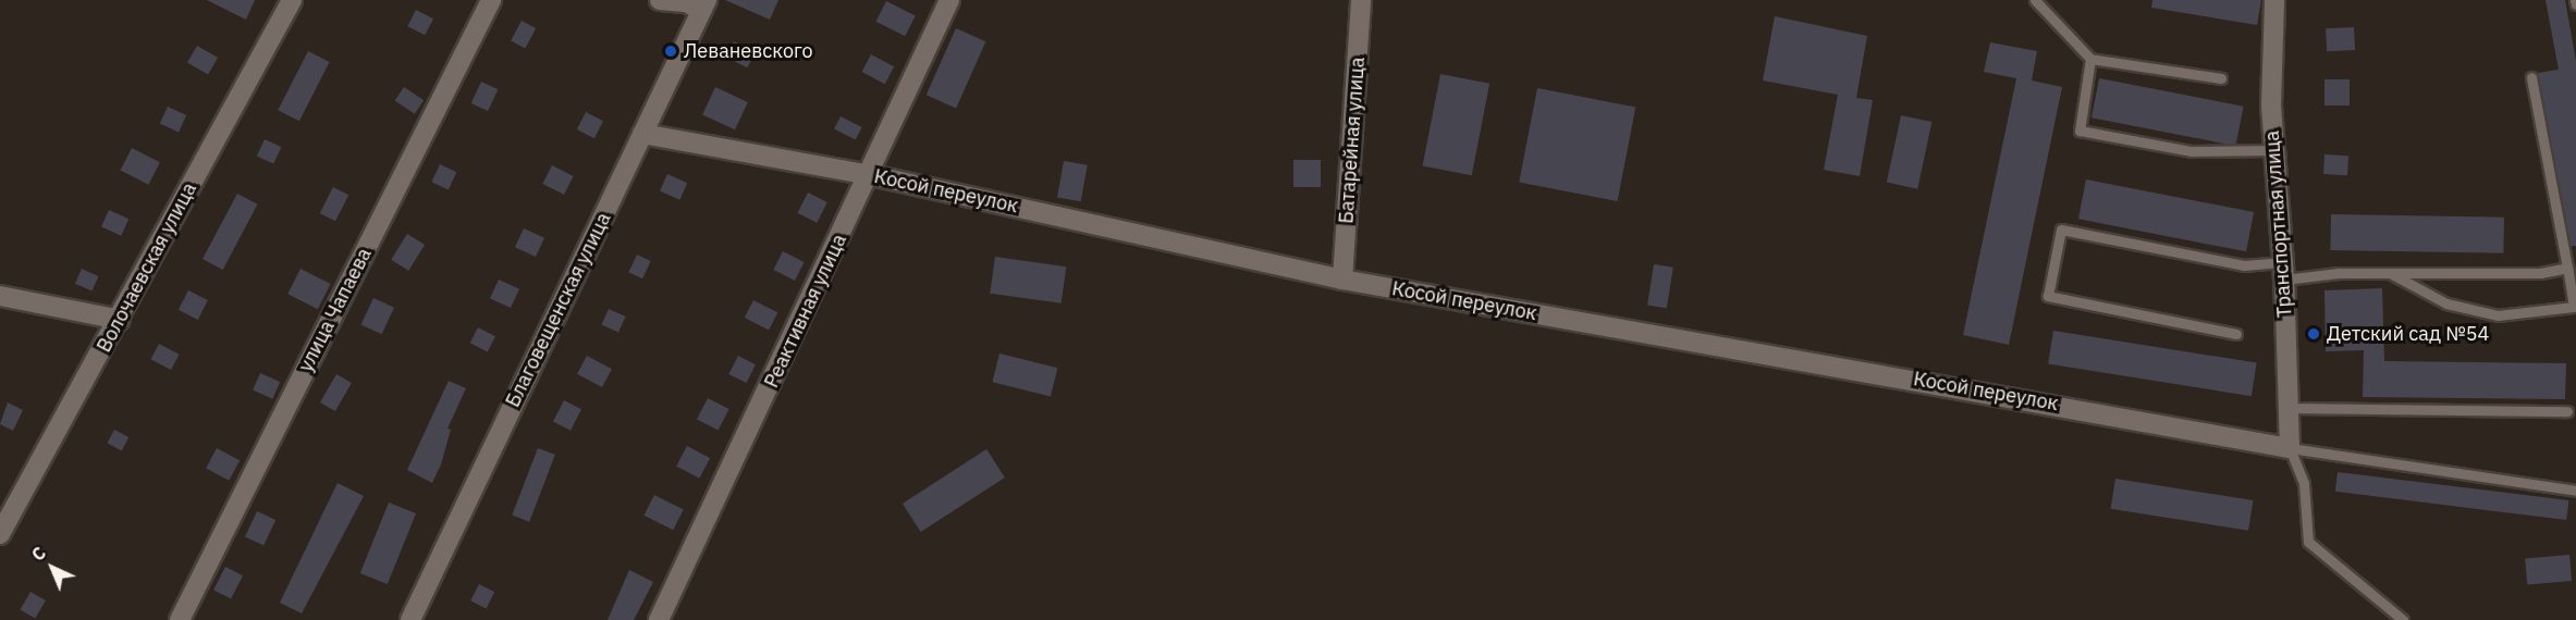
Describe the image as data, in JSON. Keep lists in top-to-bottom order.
{
  "streets": {
    "street": [
      "Батарейная улица",
      "Косой переулок",
      "Транспортная улица",
      "Волочаевская улица",
      "улица Чапаева",
      "Благовещенская улица",
      "Реактивная улица"
    ]
  },
  "crossings": [
    ["Батарейная улица", "Косой переулок"],
    ["Косой переулок", "Транспортная улица"],
    ["Косой переулок", "Благовещенская улица"],
    ["Косой переулок", "Реактивная улица"]
  ],
  "places": ["Леваневского", "Детский сад №54"],
  "north": "top left"
}
